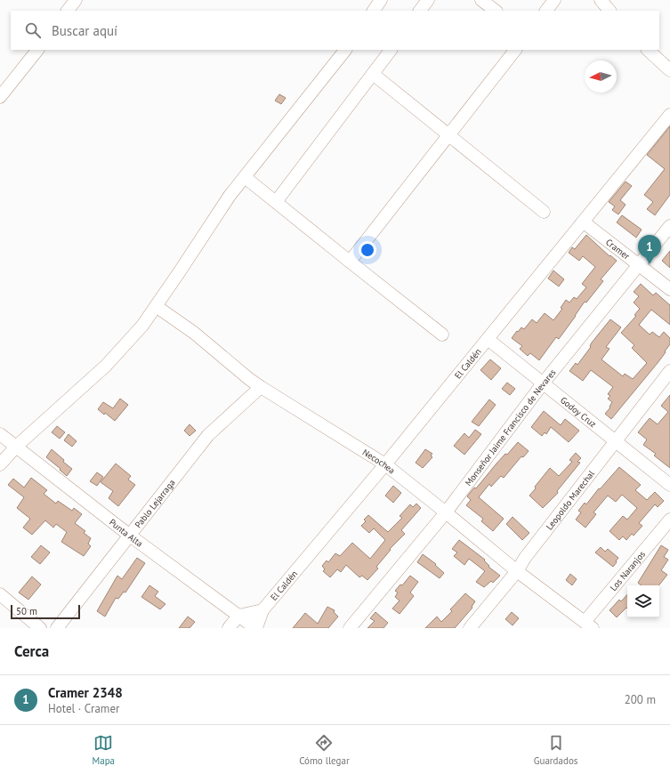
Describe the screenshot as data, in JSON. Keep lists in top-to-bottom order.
{
  "streets": {
    "street": [
      "Cramer",
      "El Caldén",
      "Godoy Cruz",
      "Monseñor Jaime Francisco de Nevares",
      "Necochea",
      "Leopoldo Marechal",
      "Pablo Lejarraga",
      "Punta Alta",
      "Los Naranjos"
    ]
  },
  "crossings": [
    ["Cramer", "El Caldén"],
    ["Cramer", "Monseñor Jaime Francisco de Nevares"],
    ["El Caldén", "Godoy Cruz"],
    ["El Caldén", "Necochea"],
    ["El Caldén", "Punta Alta"],
    ["Godoy Cruz", "Monseñor Jaime Francisco de Nevares"],
    ["Godoy Cruz", "Leopoldo Marechal"],
    ["Monseñor Jaime Francisco de Nevares", "Necochea"],
    ["Necochea", "Leopoldo Marechal"],
    ["Necochea", "Pablo Lejarraga"],
    ["Necochea", "Los Naranjos"],
    ["Pablo Lejarraga", "Punta Alta"]
  ],
  "scale_bar": "50 m",
  "north": "left",
  "page": {
    "search": "Buscar aquí",
    "pins": "1",
    "scale": "50 m",
    "heading": "Cerca",
    "list": [
      {
        "mark": "1",
        "name": "Cramer 2348",
        "note": "Hotel · Cramer",
        "value": "200 m"
      }
    ],
    "nav": ["Mapa", "Cómo llegar", "Guardados"]
  }
}
